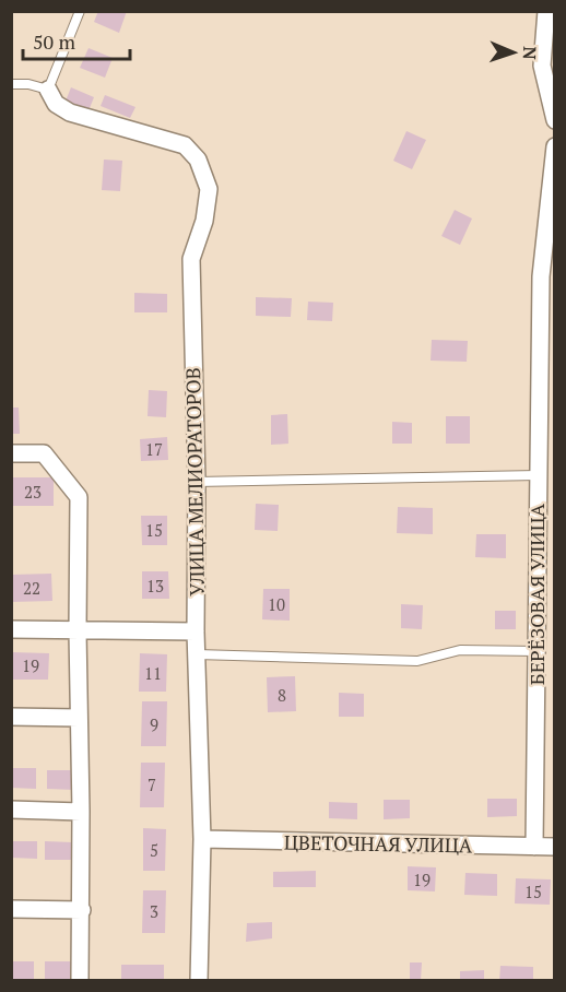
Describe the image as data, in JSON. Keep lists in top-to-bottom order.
{
  "streets": {
    "street": ["УЛИЦА МЕЛИОРАТОРОВ", "БЕРЁЗОВАЯ УЛИЦА", "ЦВЕТОЧНАЯ УЛИЦА"]
  },
  "crossings": [
    ["УЛИЦА МЕЛИОРАТОРОВ", "ЦВЕТОЧНАЯ УЛИЦА"],
    ["БЕРЁЗОВАЯ УЛИЦА", "ЦВЕТОЧНАЯ УЛИЦА"]
  ],
  "house_numbers": [
    "17",
    "23",
    "15",
    "13",
    "22",
    "10",
    "19",
    "11",
    "8",
    "9",
    "7",
    "5",
    "19",
    "15",
    "3"
  ],
  "scale_bar": "50 m",
  "north": "right"
}
